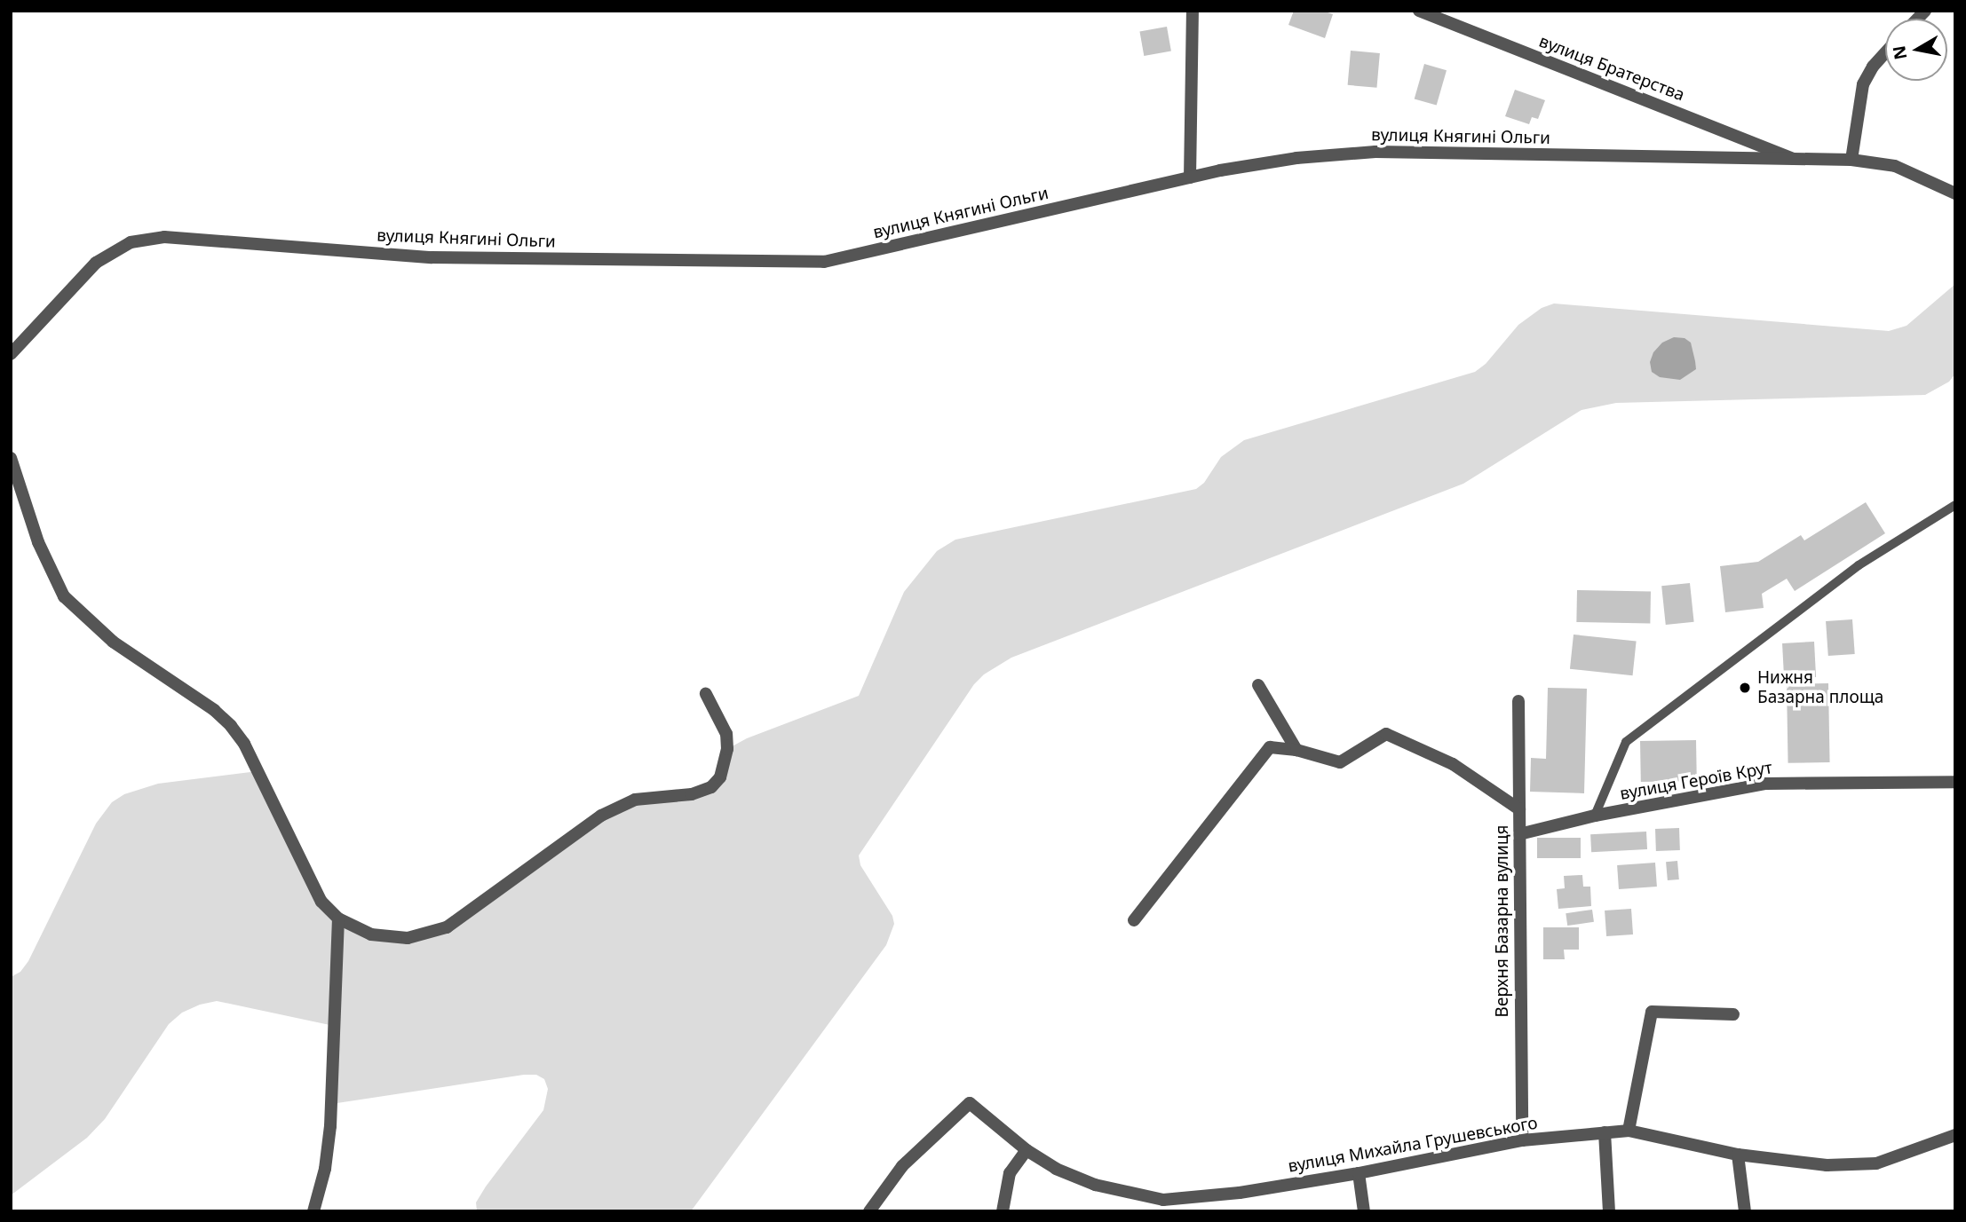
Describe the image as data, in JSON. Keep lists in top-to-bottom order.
{
  "streets": {
    "street": [
      "вулиця Братерства",
      "вулиця Княгині Ольги",
      "вулиця Героїв Крут",
      "Верхня Базарна вулиця",
      "вулиця Михайла Грушевського"
    ]
  },
  "crossings": [
    ["вулиця Братерства", "вулиця Княгині Ольги"],
    ["вулиця Героїв Крут", "Верхня Базарна вулиця"],
    ["Верхня Базарна вулиця", "вулиця Михайла Грушевського"]
  ],
  "places": ["Нижня Базарна площа"],
  "north": "left"
}
